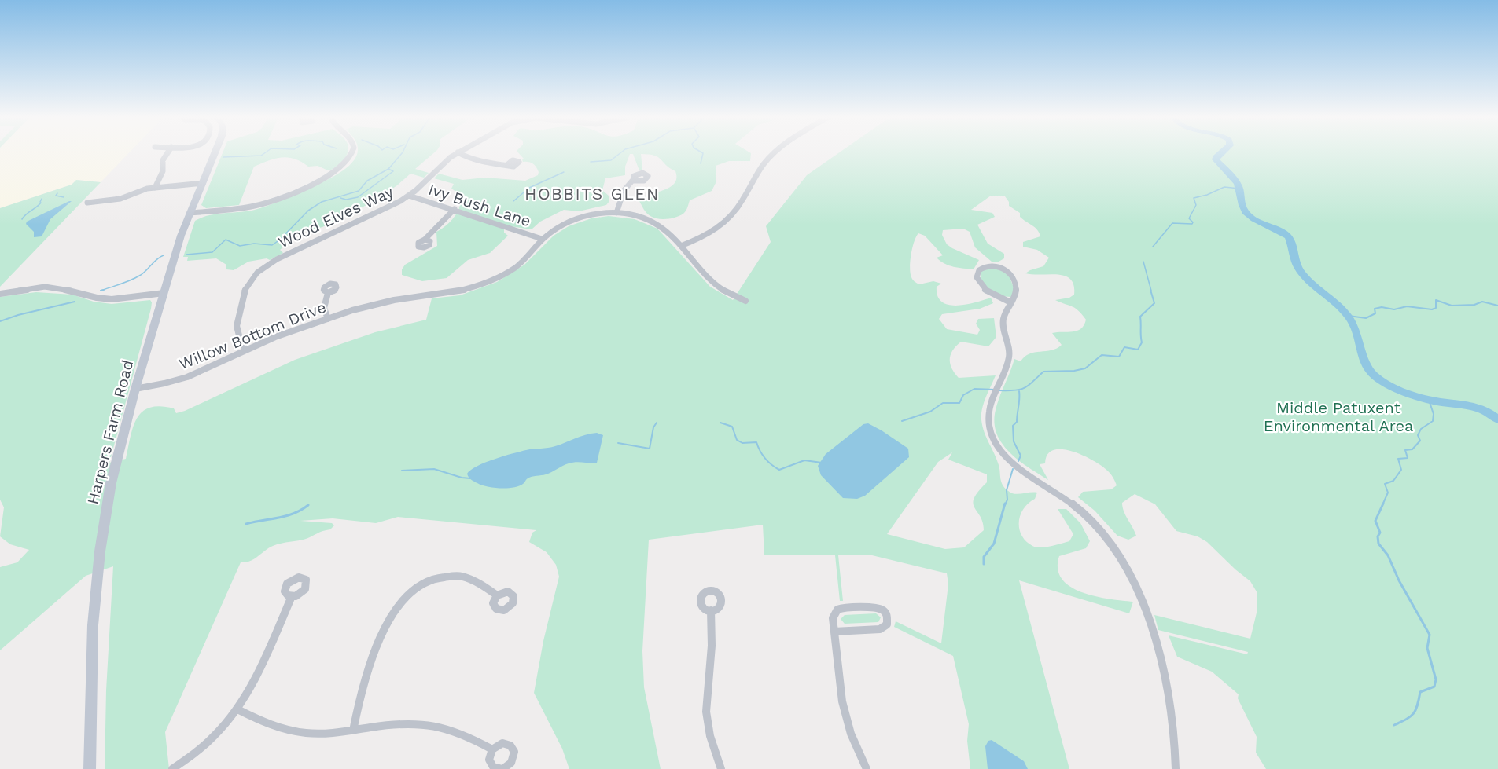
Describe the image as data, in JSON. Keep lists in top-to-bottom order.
{
  "streets": {
    "main road": ["Harpers Farm Road"],
    "street": ["Ivy Bush Lane", "Wood Elves Way", "Willow Bottom Drive"]
  },
  "crossings": [
    ["Ivy Bush Lane", "Wood Elves Way"],
    ["Ivy Bush Lane", "Willow Bottom Drive"],
    ["Wood Elves Way", "Willow Bottom Drive"],
    ["Willow Bottom Drive", "Harpers Farm Road"]
  ],
  "districts": ["HOBBITS GLEN"],
  "parks": ["Middle Patuxent Environmental Area"]
}
